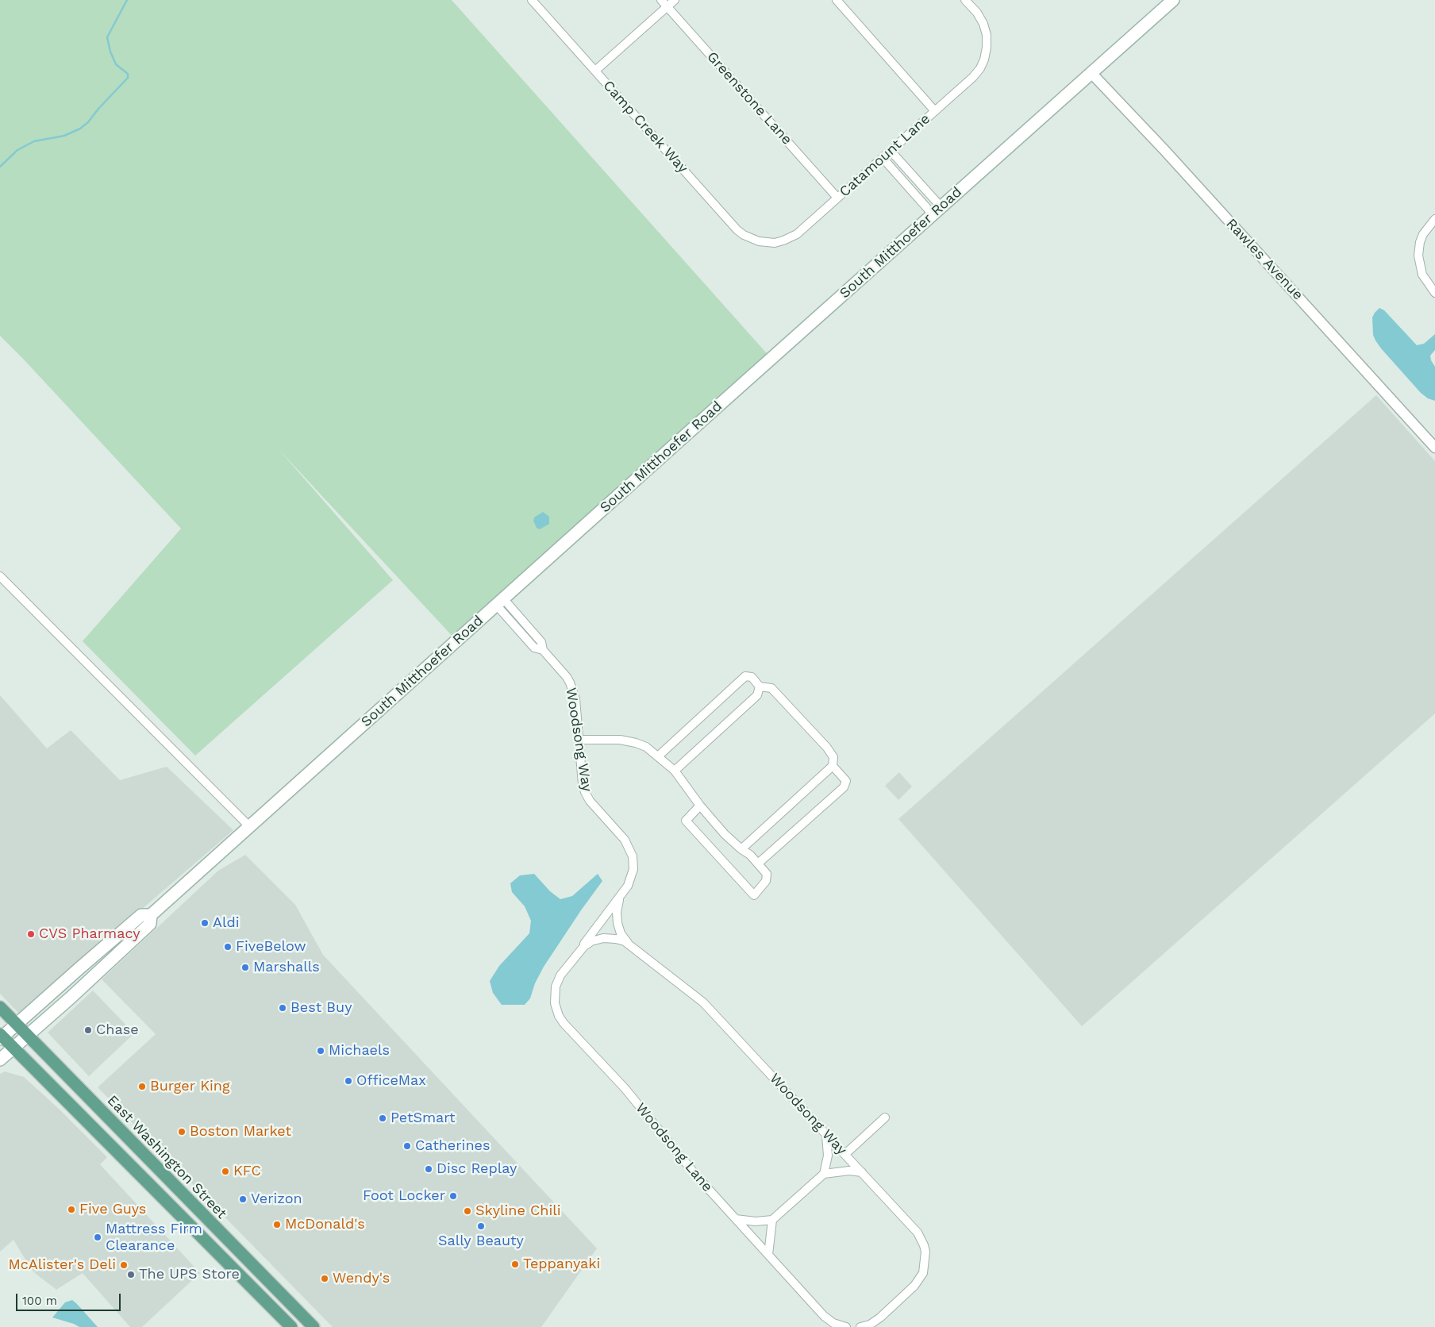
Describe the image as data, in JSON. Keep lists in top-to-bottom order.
{
  "streets": {
    "main road": ["South Mitthoefer Road", "East Washington Street"],
    "street": [
      "Greenstone Lane",
      "Camp Creek Way",
      "Catamount Lane",
      "Rawles Avenue",
      "Woodsong Way",
      "Woodsong Lane"
    ]
  },
  "crossings": [
    ["Greenstone Lane", "Catamount Lane"],
    ["Camp Creek Way", "Catamount Lane"],
    ["South Mitthoefer Road", "Rawles Avenue"],
    ["South Mitthoefer Road", "Woodsong Way"],
    ["South Mitthoefer Road", "East Washington Street"],
    ["Woodsong Way", "Woodsong Lane"]
  ],
  "places": [
    "Aldi",
    "CVS Pharmacy",
    "FiveBelow",
    "Marshalls",
    "Best Buy",
    "Chase",
    "Michaels",
    "OfficeMax",
    "Burger King",
    "PetSmart",
    "Boston Market",
    "Catherines",
    "Disc Replay",
    "KFC",
    "Foot Locker",
    "Verizon",
    "Five Guys",
    "Skyline Chili",
    "McDonald's",
    "Sally Beauty",
    "Mattress Firm Clearance",
    "Teppanyaki",
    "McAlister's Deli",
    "The UPS Store",
    "Wendy's"
  ],
  "scale_bar": "100 m"
}
